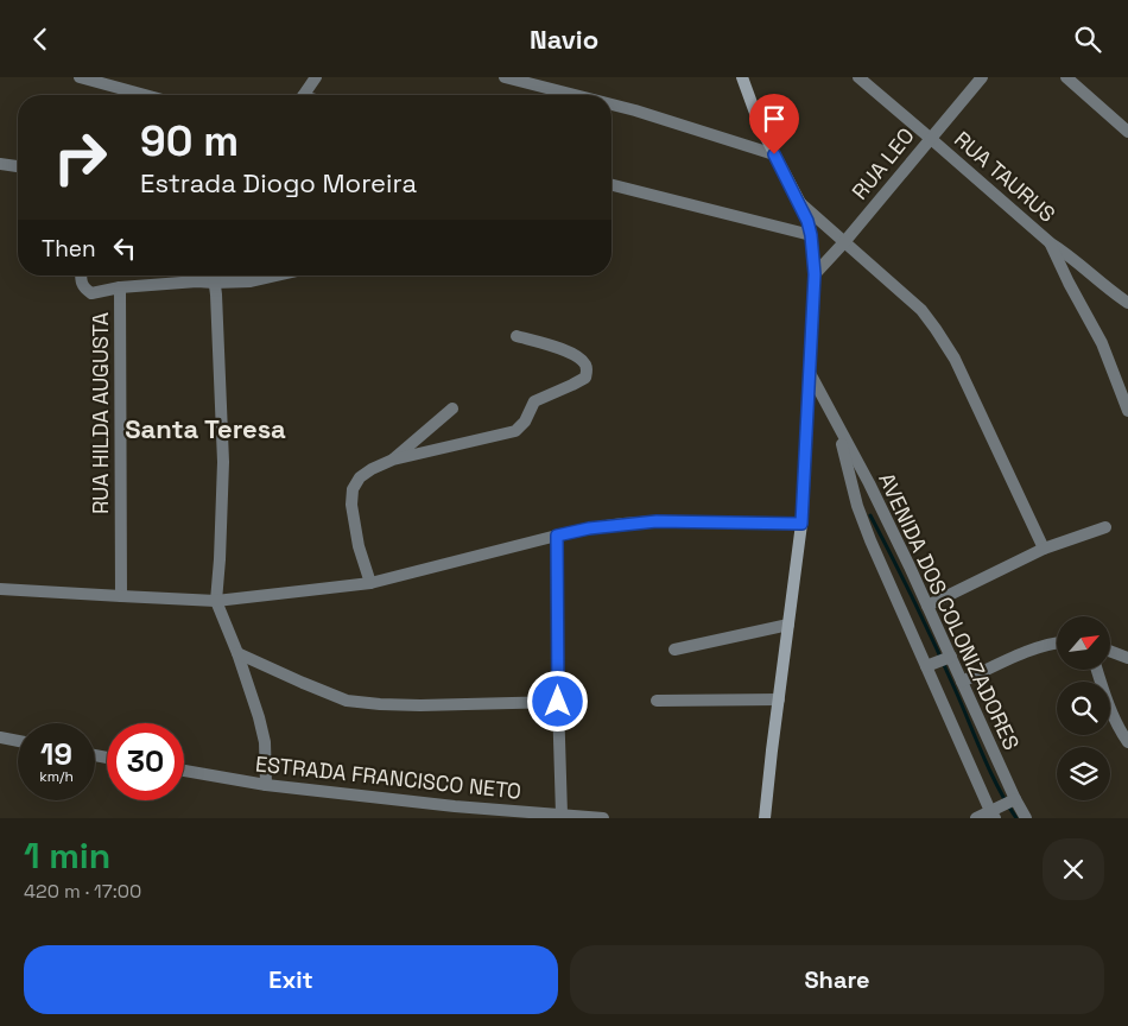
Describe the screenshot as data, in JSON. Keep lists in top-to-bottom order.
{
  "streets": {
    "street": [
      "RUA LEO",
      "RUA TAURUS",
      "RUA HILDA AUGUSTA",
      "AVENIDA DOS COLONIZADORES",
      "ESTRADA FRANCISCO NETO"
    ]
  },
  "crossings": [
    ["RUA LEO", "RUA TAURUS"]
  ],
  "districts": ["Santa Teresa"],
  "north": "top right",
  "page": {
    "header": "Navio",
    "turn": ["90 m", "Estrada Diogo Moreira"],
    "then": "Then",
    "speed": "19 km/h",
    "limit": "30",
    "heading": ["1 min", "420 m · 17:00"],
    "buttons": ["Exit", "Share"]
  }
}
